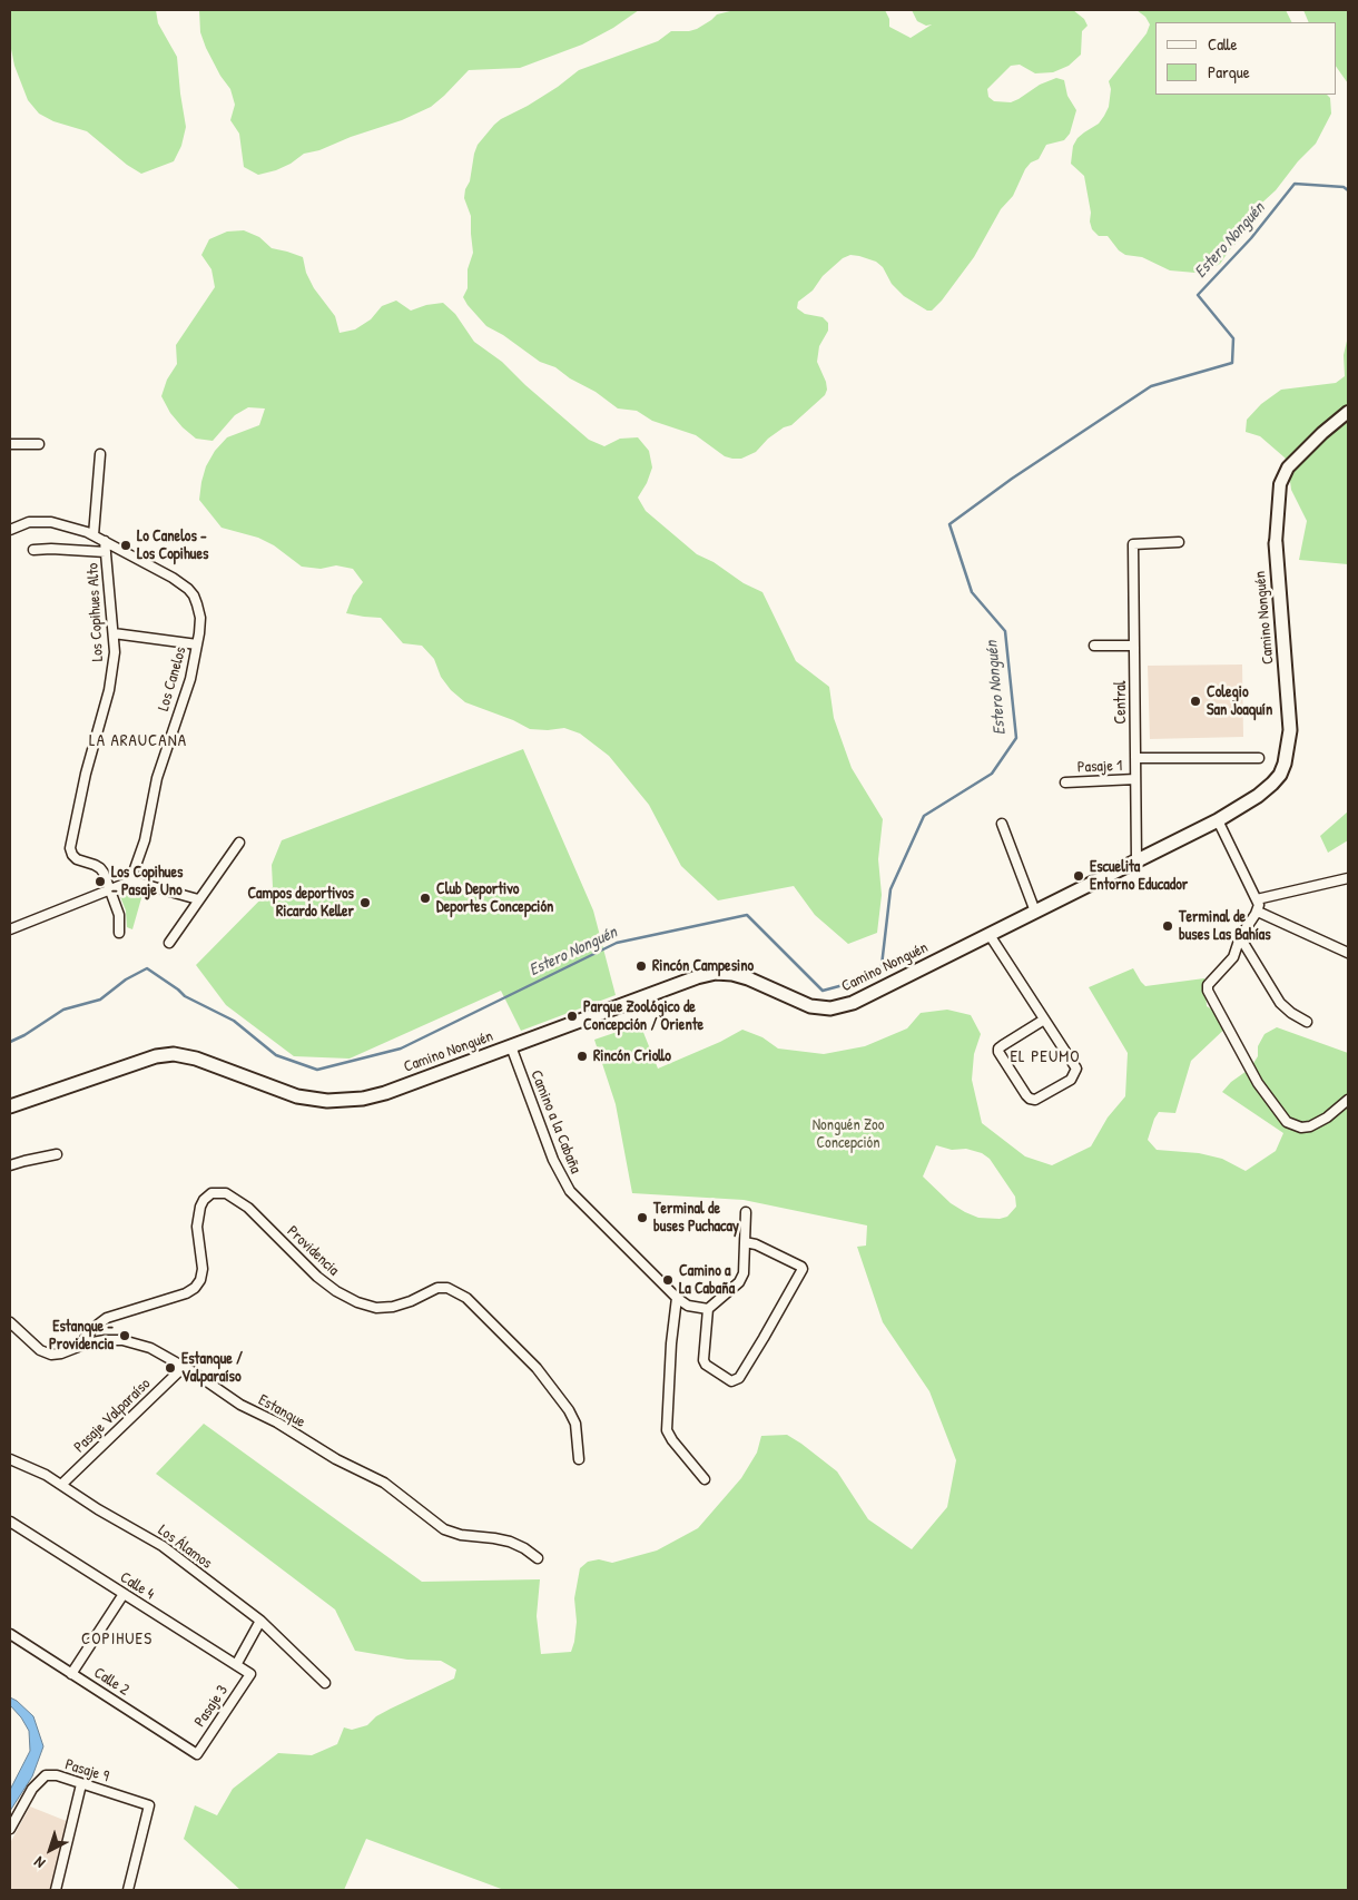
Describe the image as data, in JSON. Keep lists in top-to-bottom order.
{
  "streets": {
    "main road": ["Camino Nonguén"],
    "street": [
      "Los Copihues Alto",
      "Los Canelos",
      "Central",
      "Pasaje 1",
      "Camino a la Cabaña",
      "Providencia",
      "Estanque",
      "Pasaje Valparaíso",
      "Los Álamos",
      "Calle 4",
      "Calle 2",
      "Pasaje 3",
      "Pasaje 9"
    ]
  },
  "crossings": [
    ["Los Copihues Alto", "Los Canelos"],
    ["Camino Nonguén", "Central"],
    ["Camino Nonguén", "Camino a la Cabaña"],
    ["Central", "Pasaje 1"],
    ["Providencia", "Estanque"],
    ["Estanque", "Pasaje Valparaíso"],
    ["Pasaje Valparaíso", "Los Álamos"],
    ["Calle 4", "Pasaje 3"],
    ["Calle 2", "Pasaje 3"]
  ],
  "districts": ["LA ARAUCANA", "EL PEUMO", "COPIHUES"],
  "water": ["Estero Nonguén"],
  "parks": ["Nonguén Zoo Concepción"],
  "places": [
    "Lo Canelos - Los Copihues",
    "Colegio San Joaquín",
    "Escuelita Entorno Educador",
    "Los Copihues - Pasaje Uno",
    "Club Deportivo Deportes Concepción",
    "Campos deportivos Ricardo Keller",
    "Terminal de buses Las Bahías",
    "Rincón Campesino",
    "Parque Zoológico de Concepción / Oriente",
    "Rincón Criollo",
    "Terminal de buses Puchacay",
    "Camino a La Cabaña",
    "Estanque - Providencia",
    "Estanque / Valparaíso"
  ],
  "legend": ["Calle", "Parque"],
  "north": "bottom left"
}
